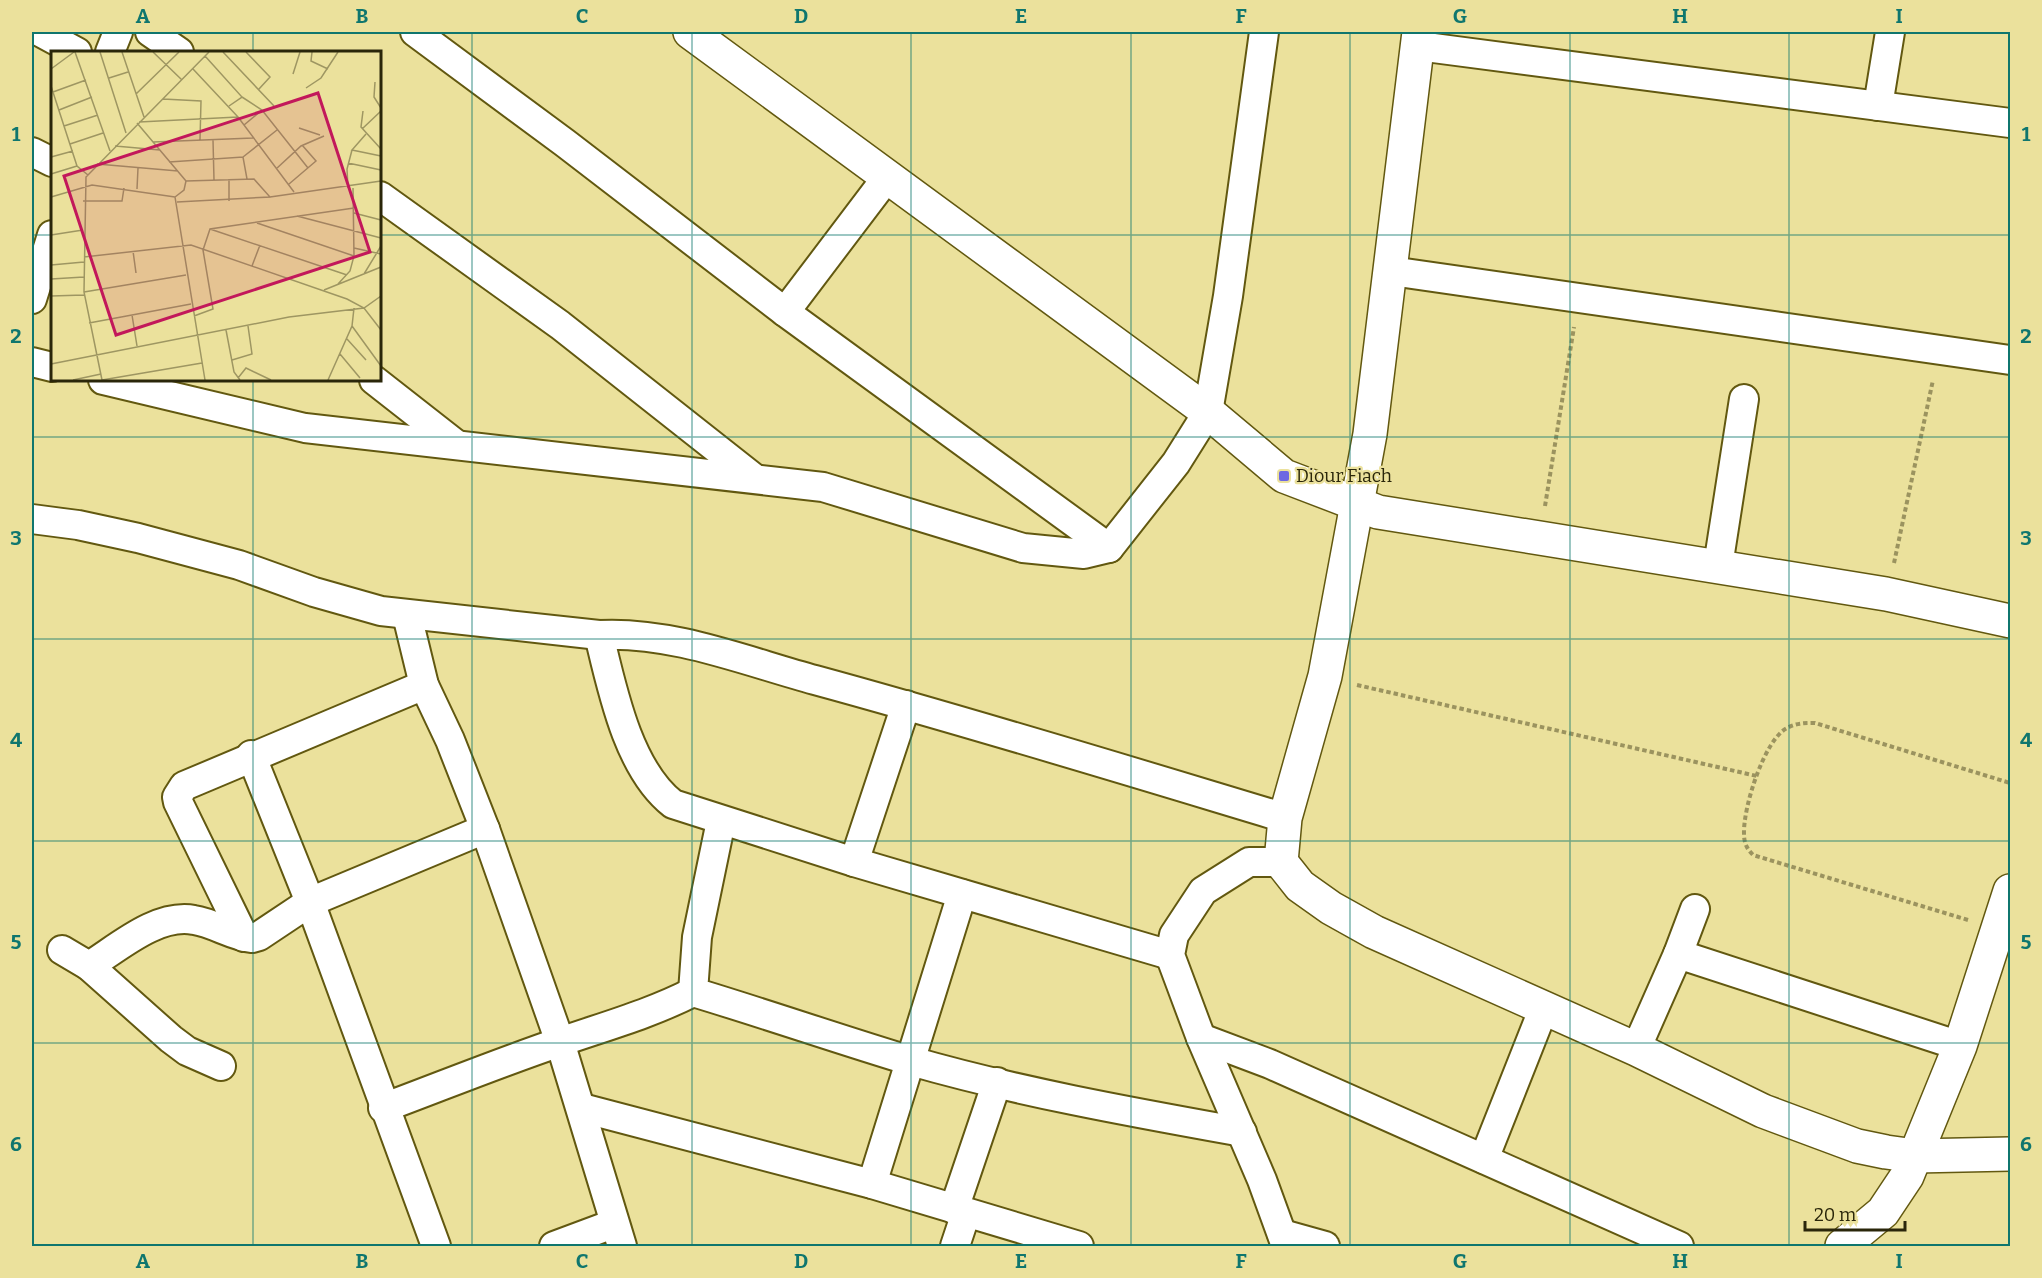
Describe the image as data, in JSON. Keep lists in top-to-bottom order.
{
  "places": {
    "transit": ["Diour Fiach"]
  },
  "scale_bar": "20 m",
  "grid": {
    "columns": [
      "A",
      "B",
      "C",
      "D",
      "E",
      "F",
      "G",
      "H",
      "I"
    ],
    "rows": [
      "1",
      "2",
      "3",
      "4",
      "5",
      "6"
    ]
  }
}
